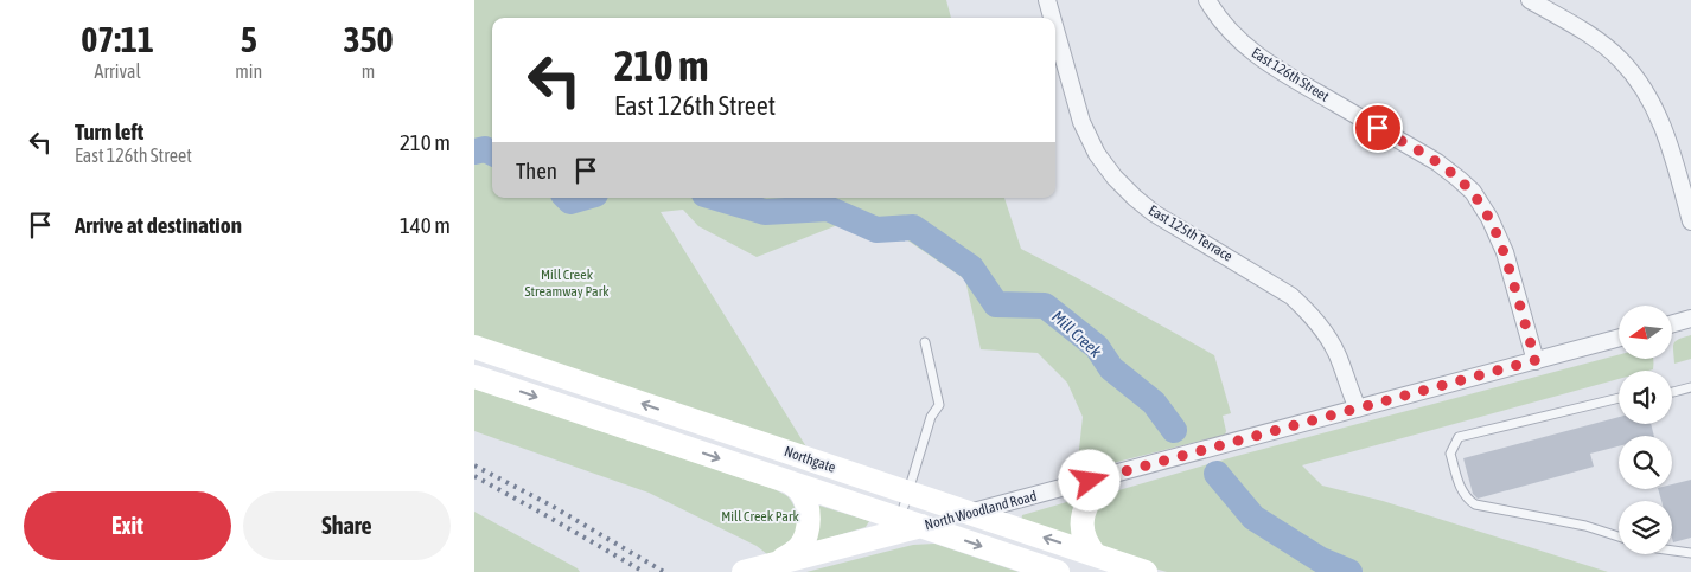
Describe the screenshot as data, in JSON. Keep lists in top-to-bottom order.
{
  "streets": {
    "main road": ["Northgate", "North Woodland Road"],
    "street": ["East 126th Street", "East 125th Terrace"]
  },
  "crossings": [
    ["East 126th Street", "North Woodland Road"],
    ["East 125th Terrace", "North Woodland Road"],
    ["Northgate", "North Woodland Road"]
  ],
  "water": ["Mill Creek"],
  "parks": ["Mill Creek Streamway Park", "Mill Creek Park"],
  "north": "left",
  "page": {
    "eta": [
      "07:11",
      "Arrival",
      "5",
      "min",
      "350",
      "m"
    ],
    "turn": ["210 m", "East 126th Street"],
    "list": [
      {
        "name": "Turn left",
        "note": "East 126th Street",
        "value": "210 m"
      },
      {
        "name": "Arrive at destination",
        "value": "140 m"
      }
    ],
    "then": "Then",
    "buttons": ["Exit", "Share"]
  }
}
